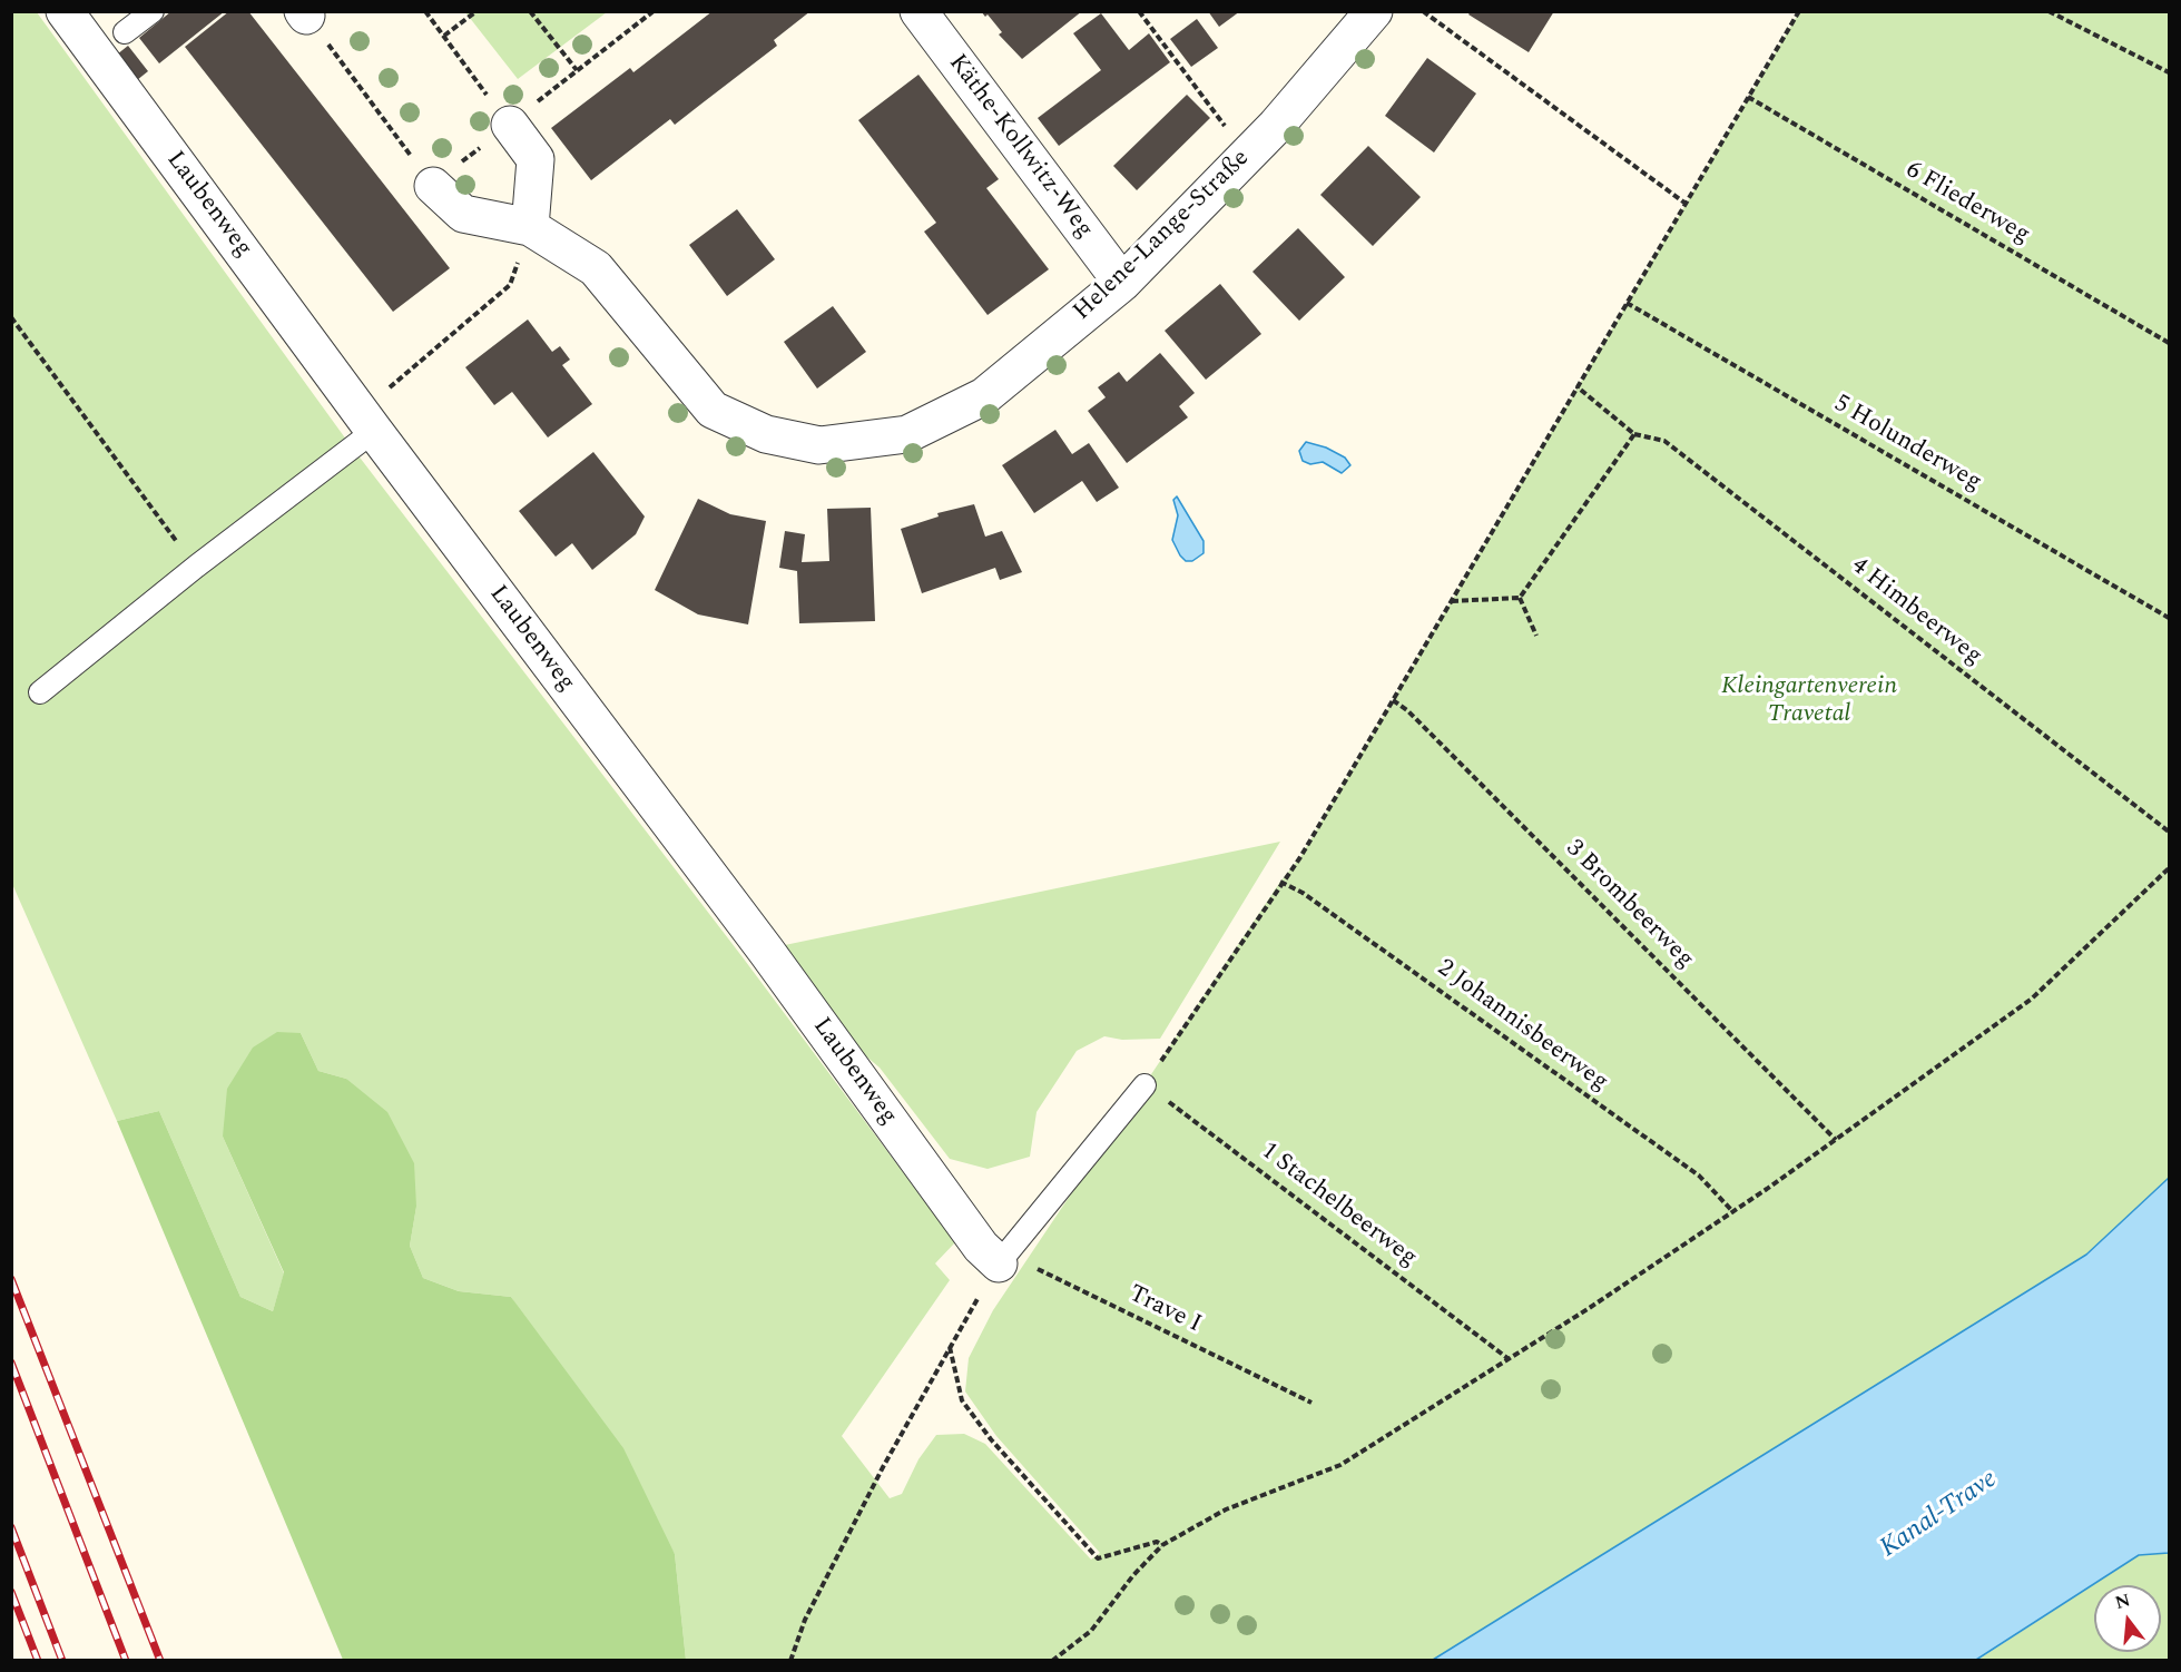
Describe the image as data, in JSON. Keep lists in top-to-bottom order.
{
  "streets": {
    "street": ["Käthe-Kollwitz-Weg", "Laubenweg", "Helene-Lange-Straße"],
    "path": [
      "6 Fliederweg",
      "5 Holunderweg",
      "4 Himbeerweg",
      "3 Brombeerweg",
      "2 Johannisbeerweg",
      "1 Stachelbeerweg",
      "Trave I"
    ]
  },
  "crossings": [
    ["Käthe-Kollwitz-Weg", "Helene-Lange-Straße"],
    ["Laubenweg", "Trave I"]
  ],
  "water": ["Kanal-Trave"],
  "parks": ["Kleingartenverein Travetal"],
  "north": "top"
}
